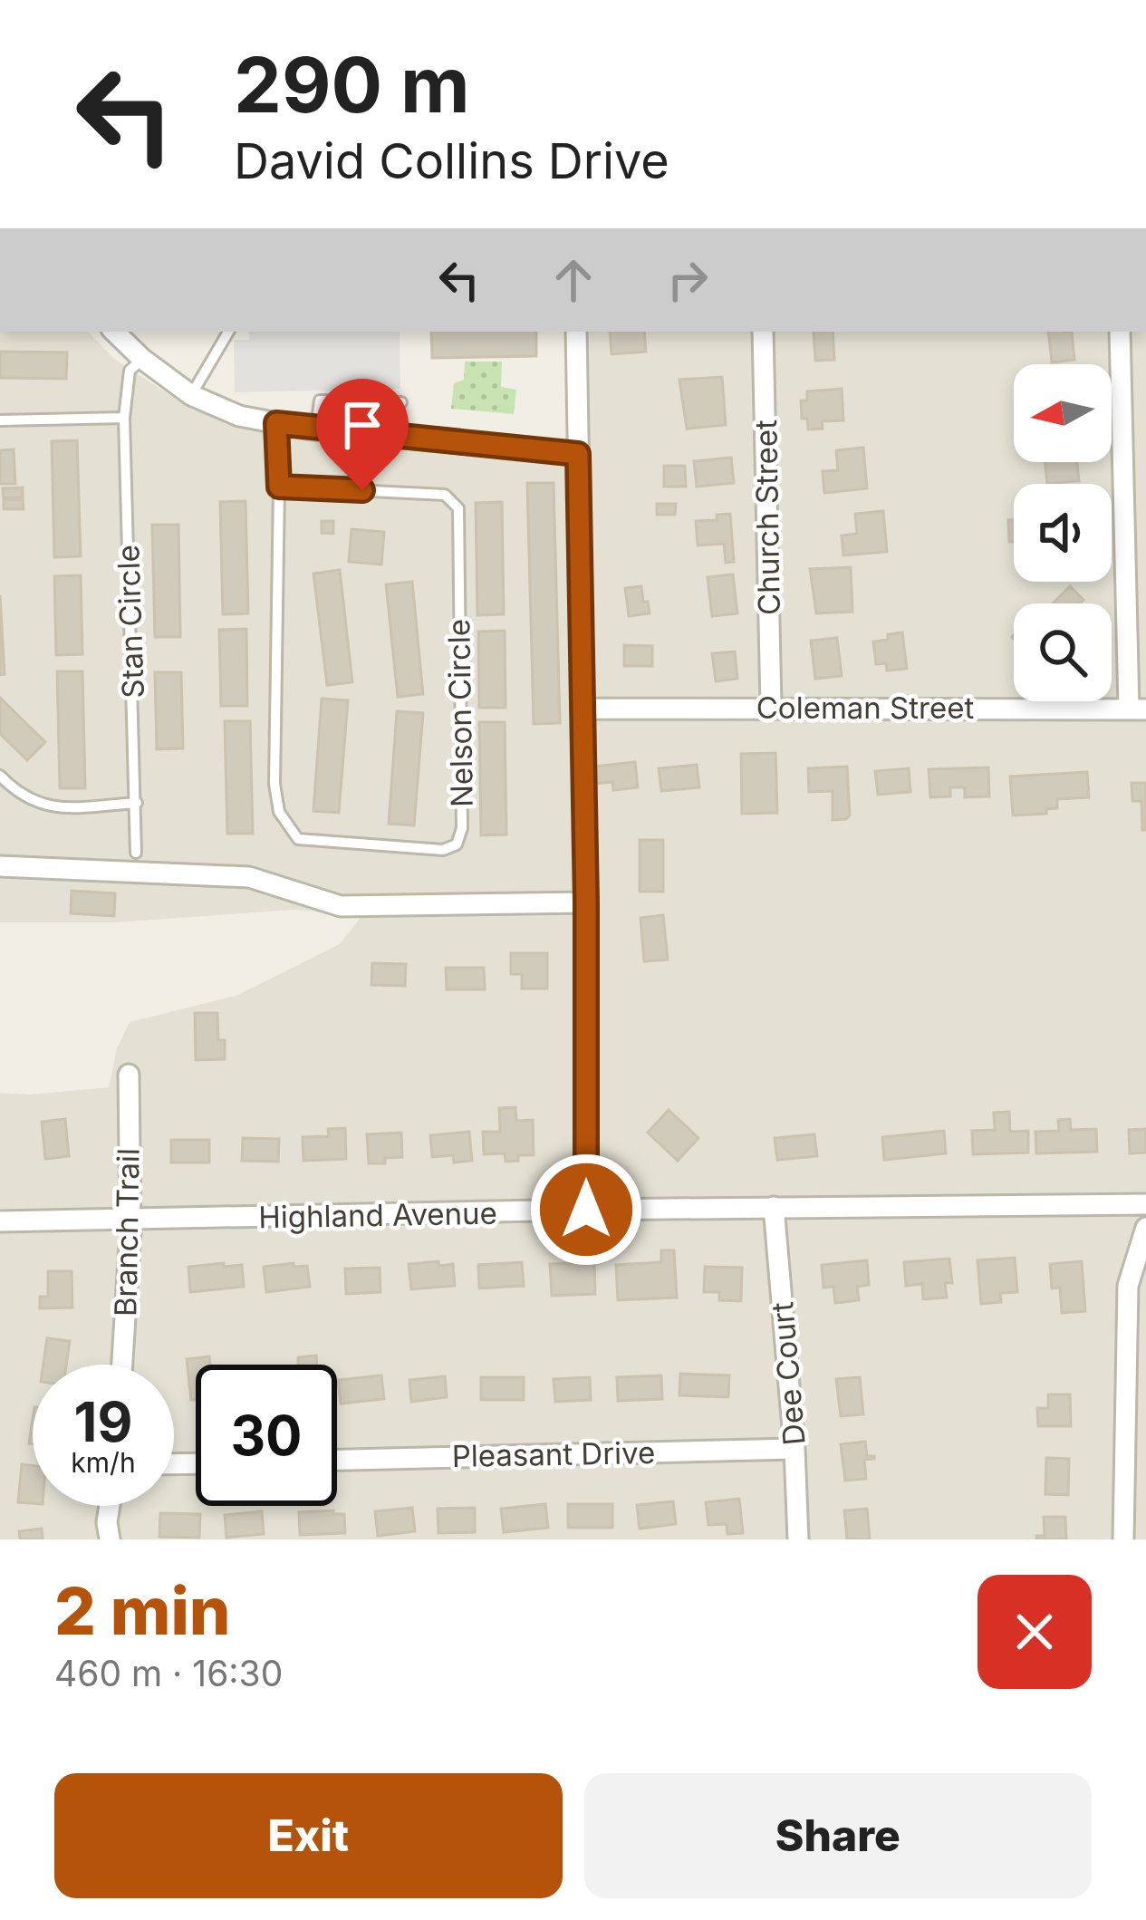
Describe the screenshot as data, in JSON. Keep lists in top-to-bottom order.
{
  "streets": {
    "street": [
      "Church Street",
      "Coleman Street",
      "Highland Avenue",
      "Branch Trail",
      "Dee Court",
      "Pleasant Drive"
    ],
    "lane": ["Stan Circle", "Nelson Circle"]
  },
  "crossings": [
    ["Church Street", "Coleman Street"],
    ["Highland Avenue", "Branch Trail"],
    ["Highland Avenue", "Dee Court"],
    ["Dee Court", "Pleasant Drive"]
  ],
  "north": "left",
  "page": {
    "turn": ["290 m", "David Collins Drive"],
    "speed": "19 km/h",
    "limit": "30",
    "heading": ["2 min", "460 m · 16:30"],
    "buttons": ["Exit", "Share"]
  }
}
